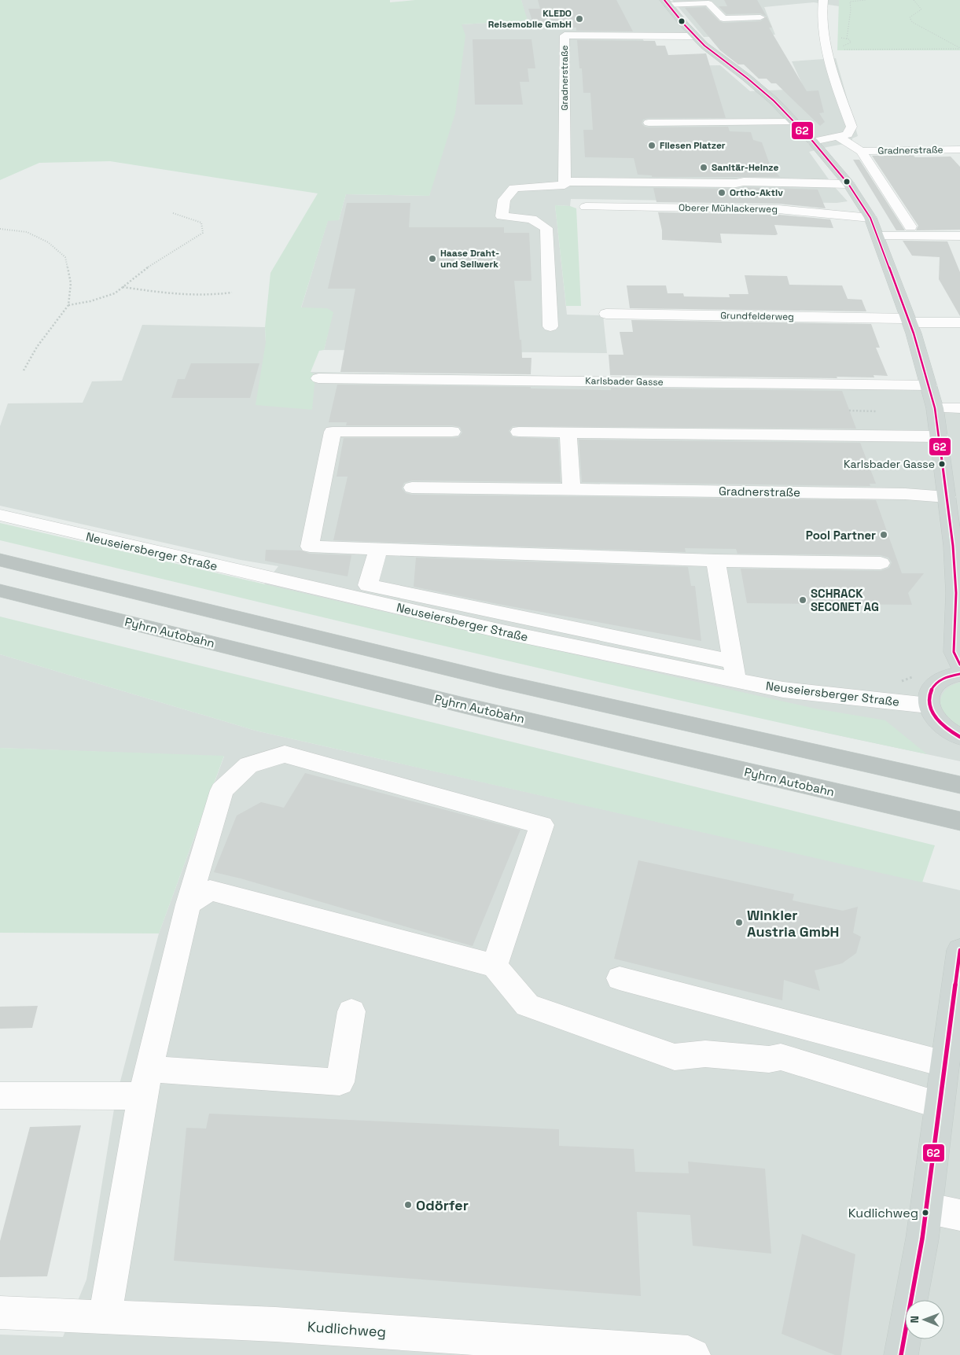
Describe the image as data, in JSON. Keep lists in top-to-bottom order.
{
  "streets": {
    "highway": ["Pyhrn Autobahn"],
    "street": [
      "Gradnerstraße",
      "Oberer Mühlackerweg",
      "Grundfelderweg",
      "Karlsbader Gasse",
      "Neuseiersberger Straße",
      "Kudlichweg"
    ]
  },
  "places": [
    "KLEDO Reisemobile GmbH",
    "Fliesen Platzer",
    "Sanitär-Heinze",
    "Ortho-Aktiv",
    "Haase Draht- und Seilwerk",
    "Karlsbader Gasse",
    "Pool Partner",
    "SCHRACK SECONET AG",
    "Winkler Austria GmbH",
    "Odörfer",
    "Kudlichweg"
  ],
  "lines": ["transit line 62"],
  "north": "left"
}
